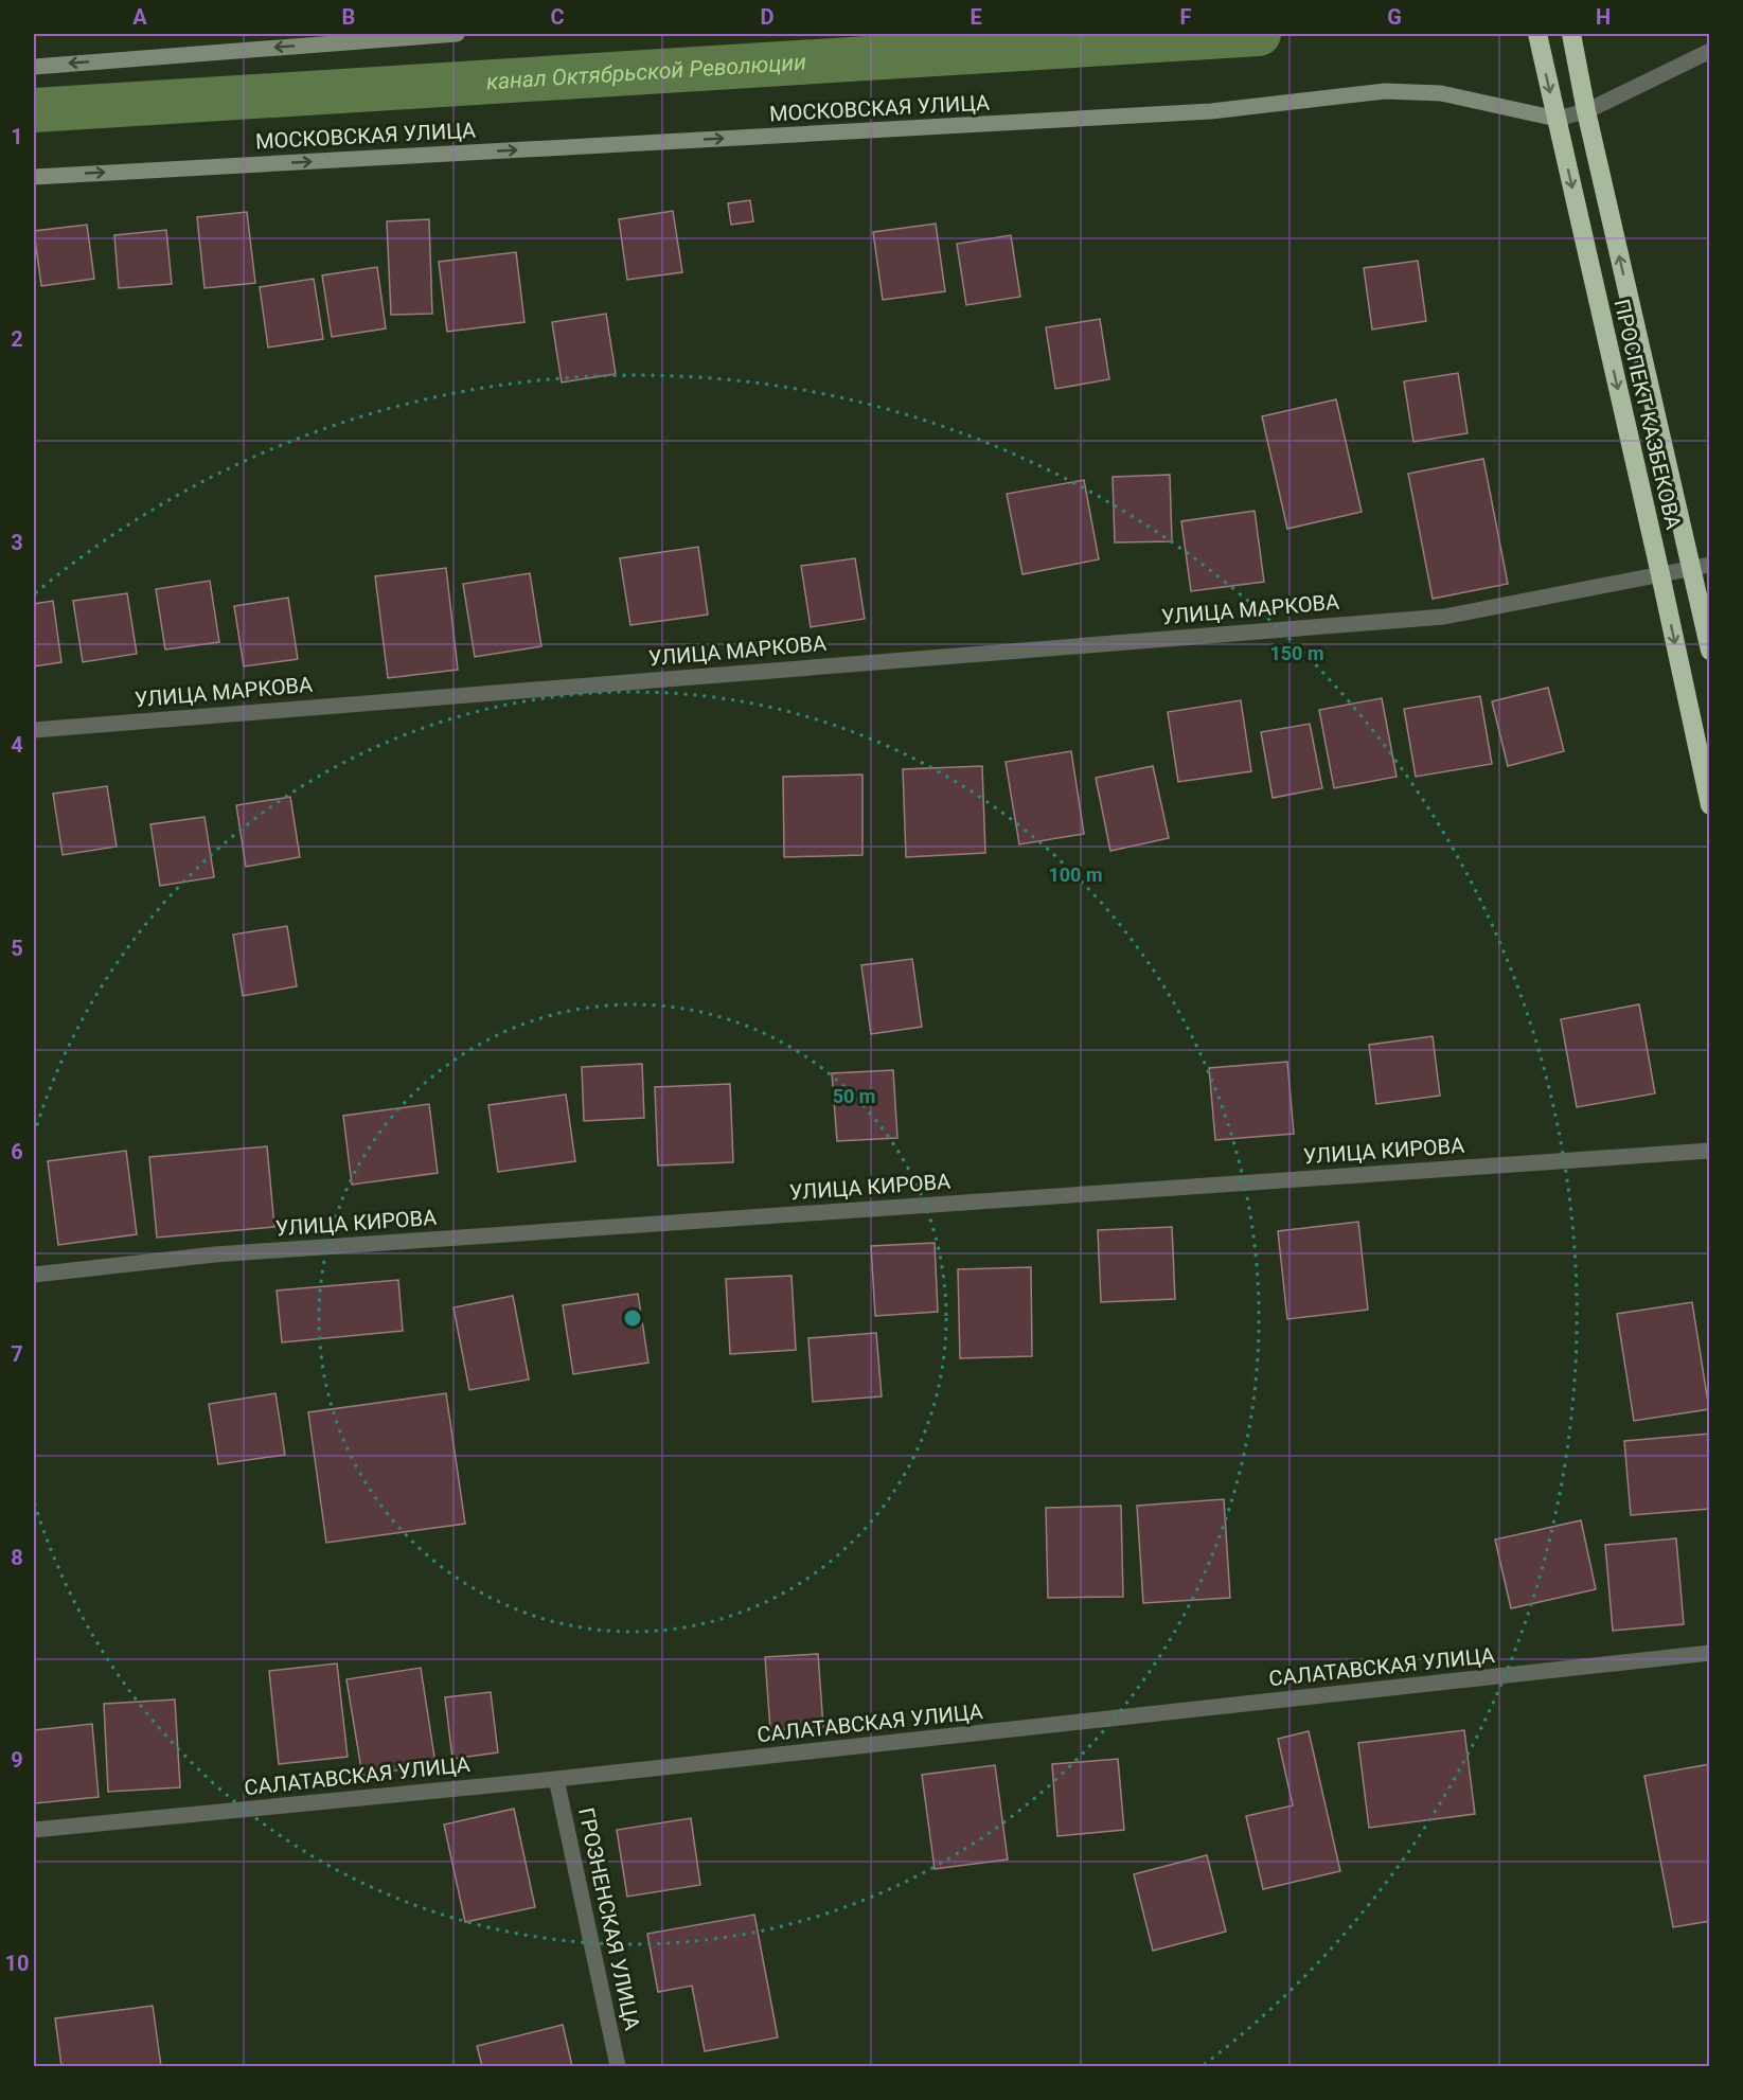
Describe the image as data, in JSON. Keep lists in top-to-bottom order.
{
  "streets": {
    "highway": ["ПРОСПЕКТ КАЗБЕКОВА"],
    "main road": ["МОСКОВСКАЯ УЛИЦА"],
    "street": [
      "УЛИЦА МАРКОВА",
      "УЛИЦА КИРОВА",
      "САЛАТАВСКАЯ УЛИЦА",
      "ГРОЗНЕНСКАЯ УЛИЦА"
    ]
  },
  "crossings": [
    ["МОСКОВСКАЯ УЛИЦА", "ПРОСПЕКТ КАЗБЕКОВА"],
    ["ПРОСПЕКТ КАЗБЕКОВА", "УЛИЦА МАРКОВА"],
    ["САЛАТАВСКАЯ УЛИЦА", "ГРОЗНЕНСКАЯ УЛИЦА"]
  ],
  "one_way": ["МОСКОВСКАЯ УЛИЦА"],
  "water": ["канал Октябрьской Революции"],
  "grid": {
    "columns": [
      "A",
      "B",
      "C",
      "D",
      "E",
      "F",
      "G",
      "H"
    ],
    "rows": [
      "1",
      "2",
      "3",
      "4",
      "5",
      "6",
      "7",
      "8",
      "9",
      "10"
    ]
  },
  "rings": ["150 m", "100 m", "50 m"]
}
